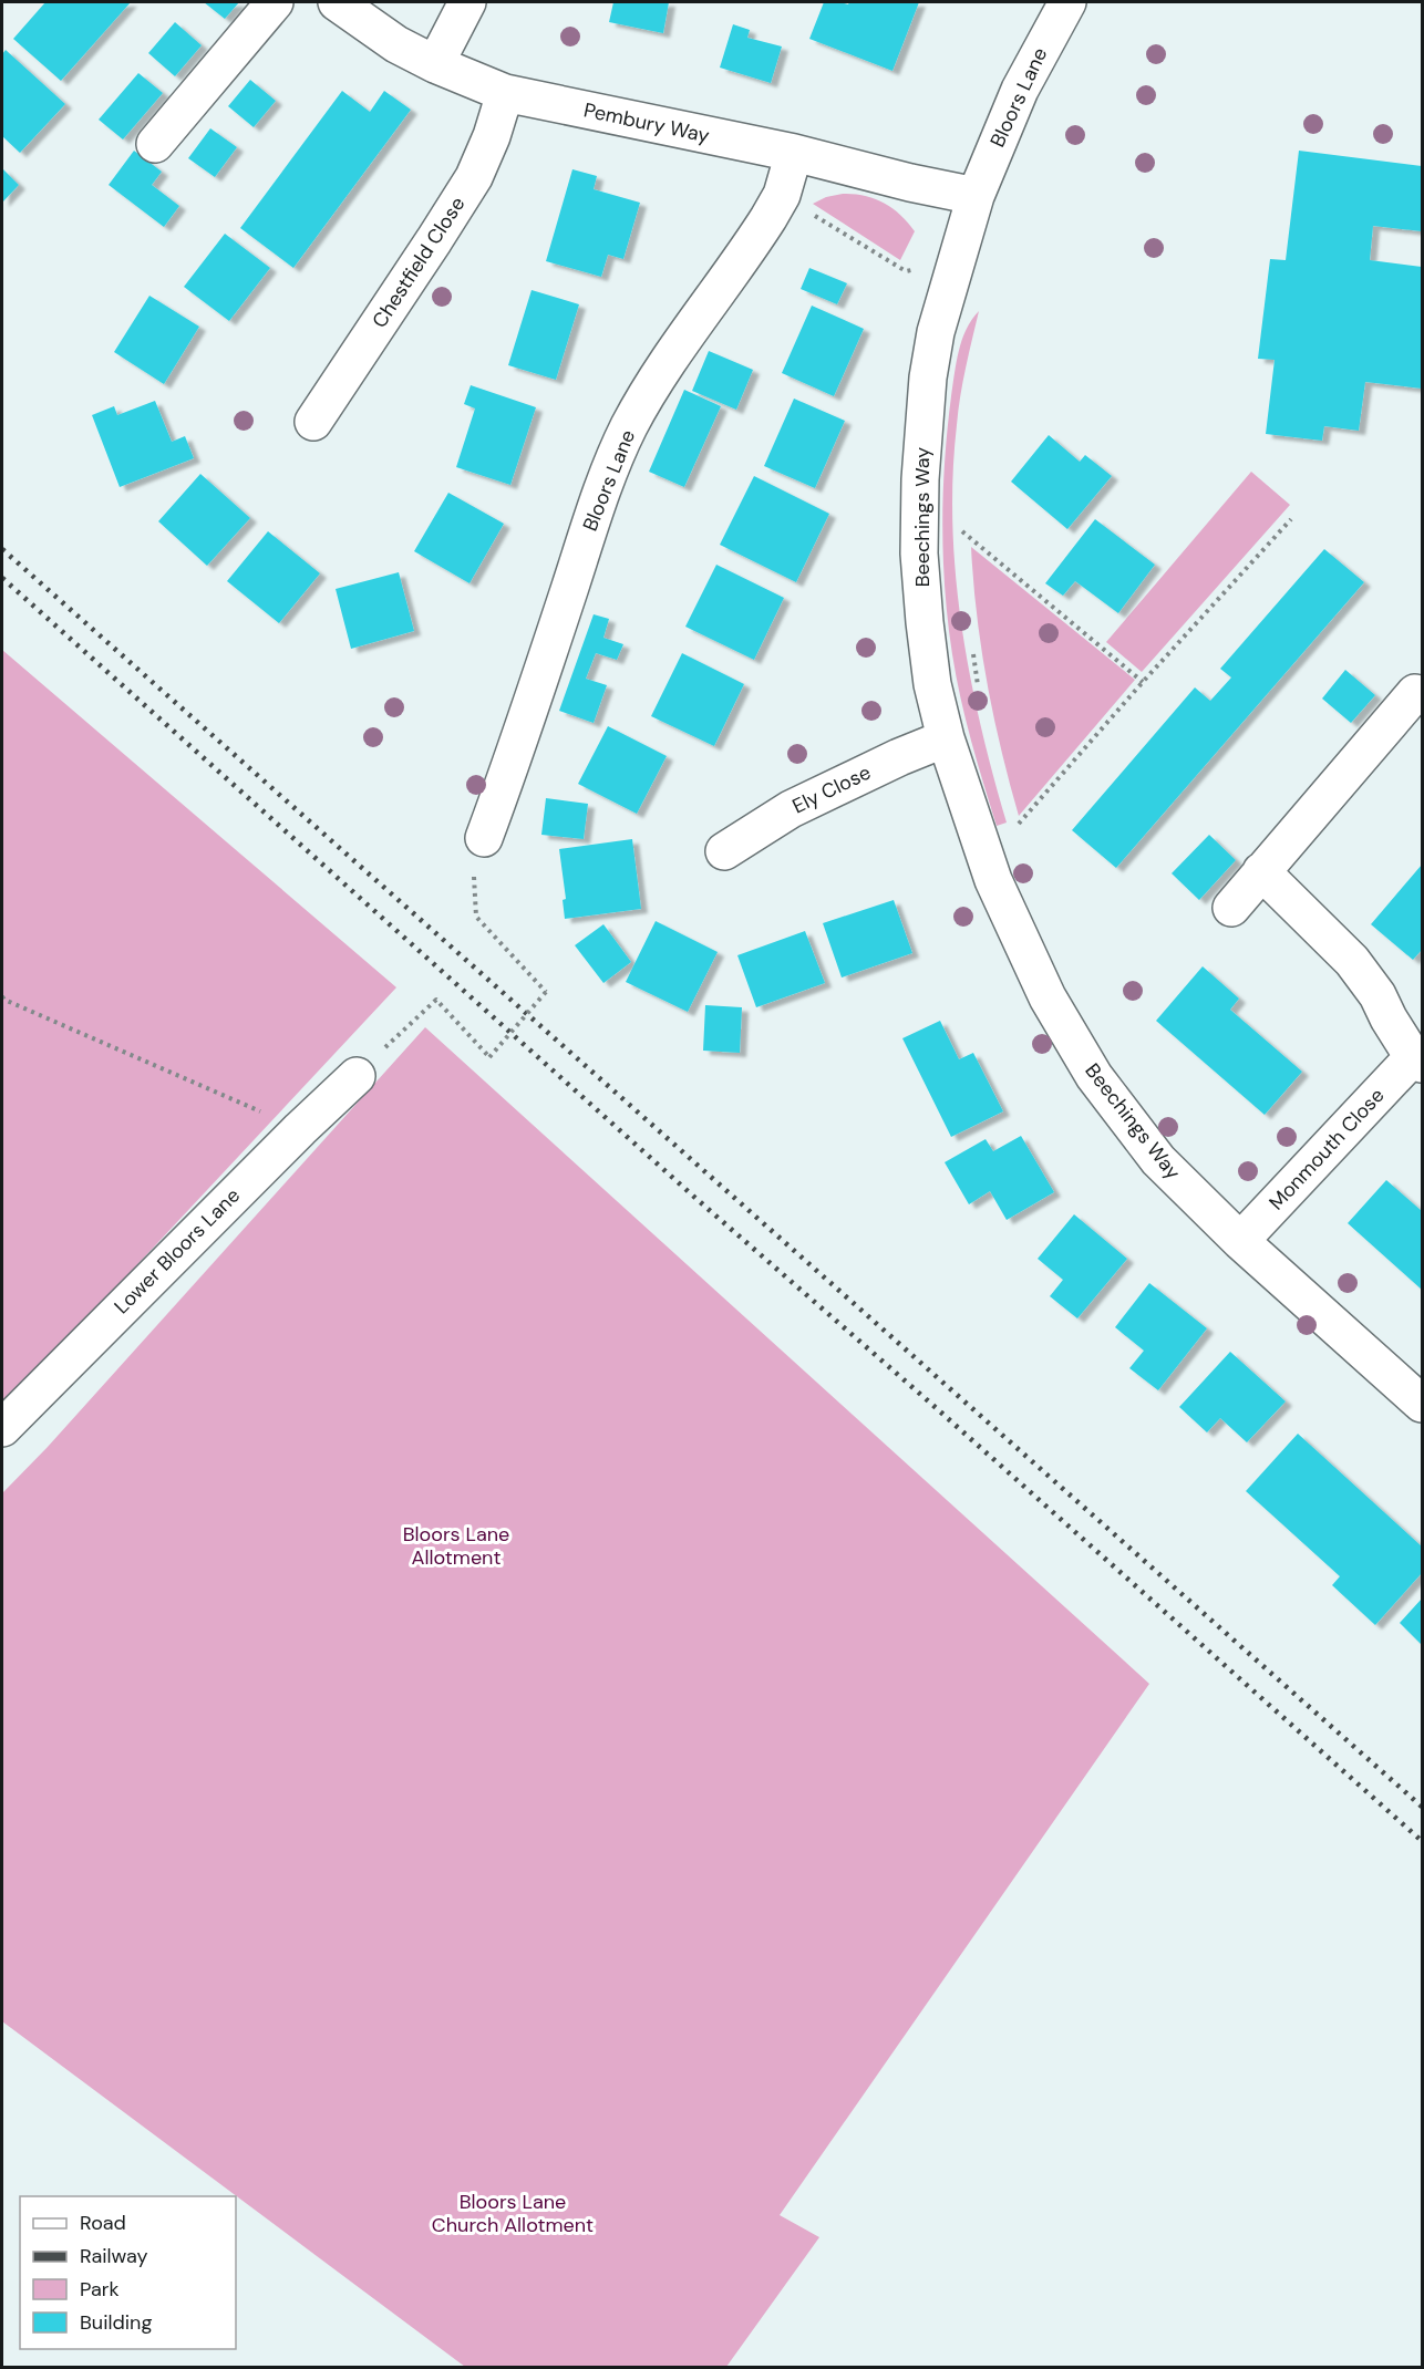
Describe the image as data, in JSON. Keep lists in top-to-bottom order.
{
  "streets": {
    "street": [
      "Bloors Lane",
      "Pembury Way",
      "Chestfield Close",
      "Beechings Way",
      "Ely Close",
      "Monmouth Close",
      "Lower Bloors Lane"
    ]
  },
  "crossings": [
    ["Bloors Lane", "Pembury Way"],
    ["Bloors Lane", "Beechings Way"],
    ["Pembury Way", "Chestfield Close"],
    ["Pembury Way", "Beechings Way"],
    ["Beechings Way", "Ely Close"],
    ["Beechings Way", "Monmouth Close"]
  ],
  "parks": ["Bloors Lane Allotment", "Bloors Lane Church Allotment"],
  "legend": [
    "Road",
    "Railway",
    "Park",
    "Building"
  ]
}
